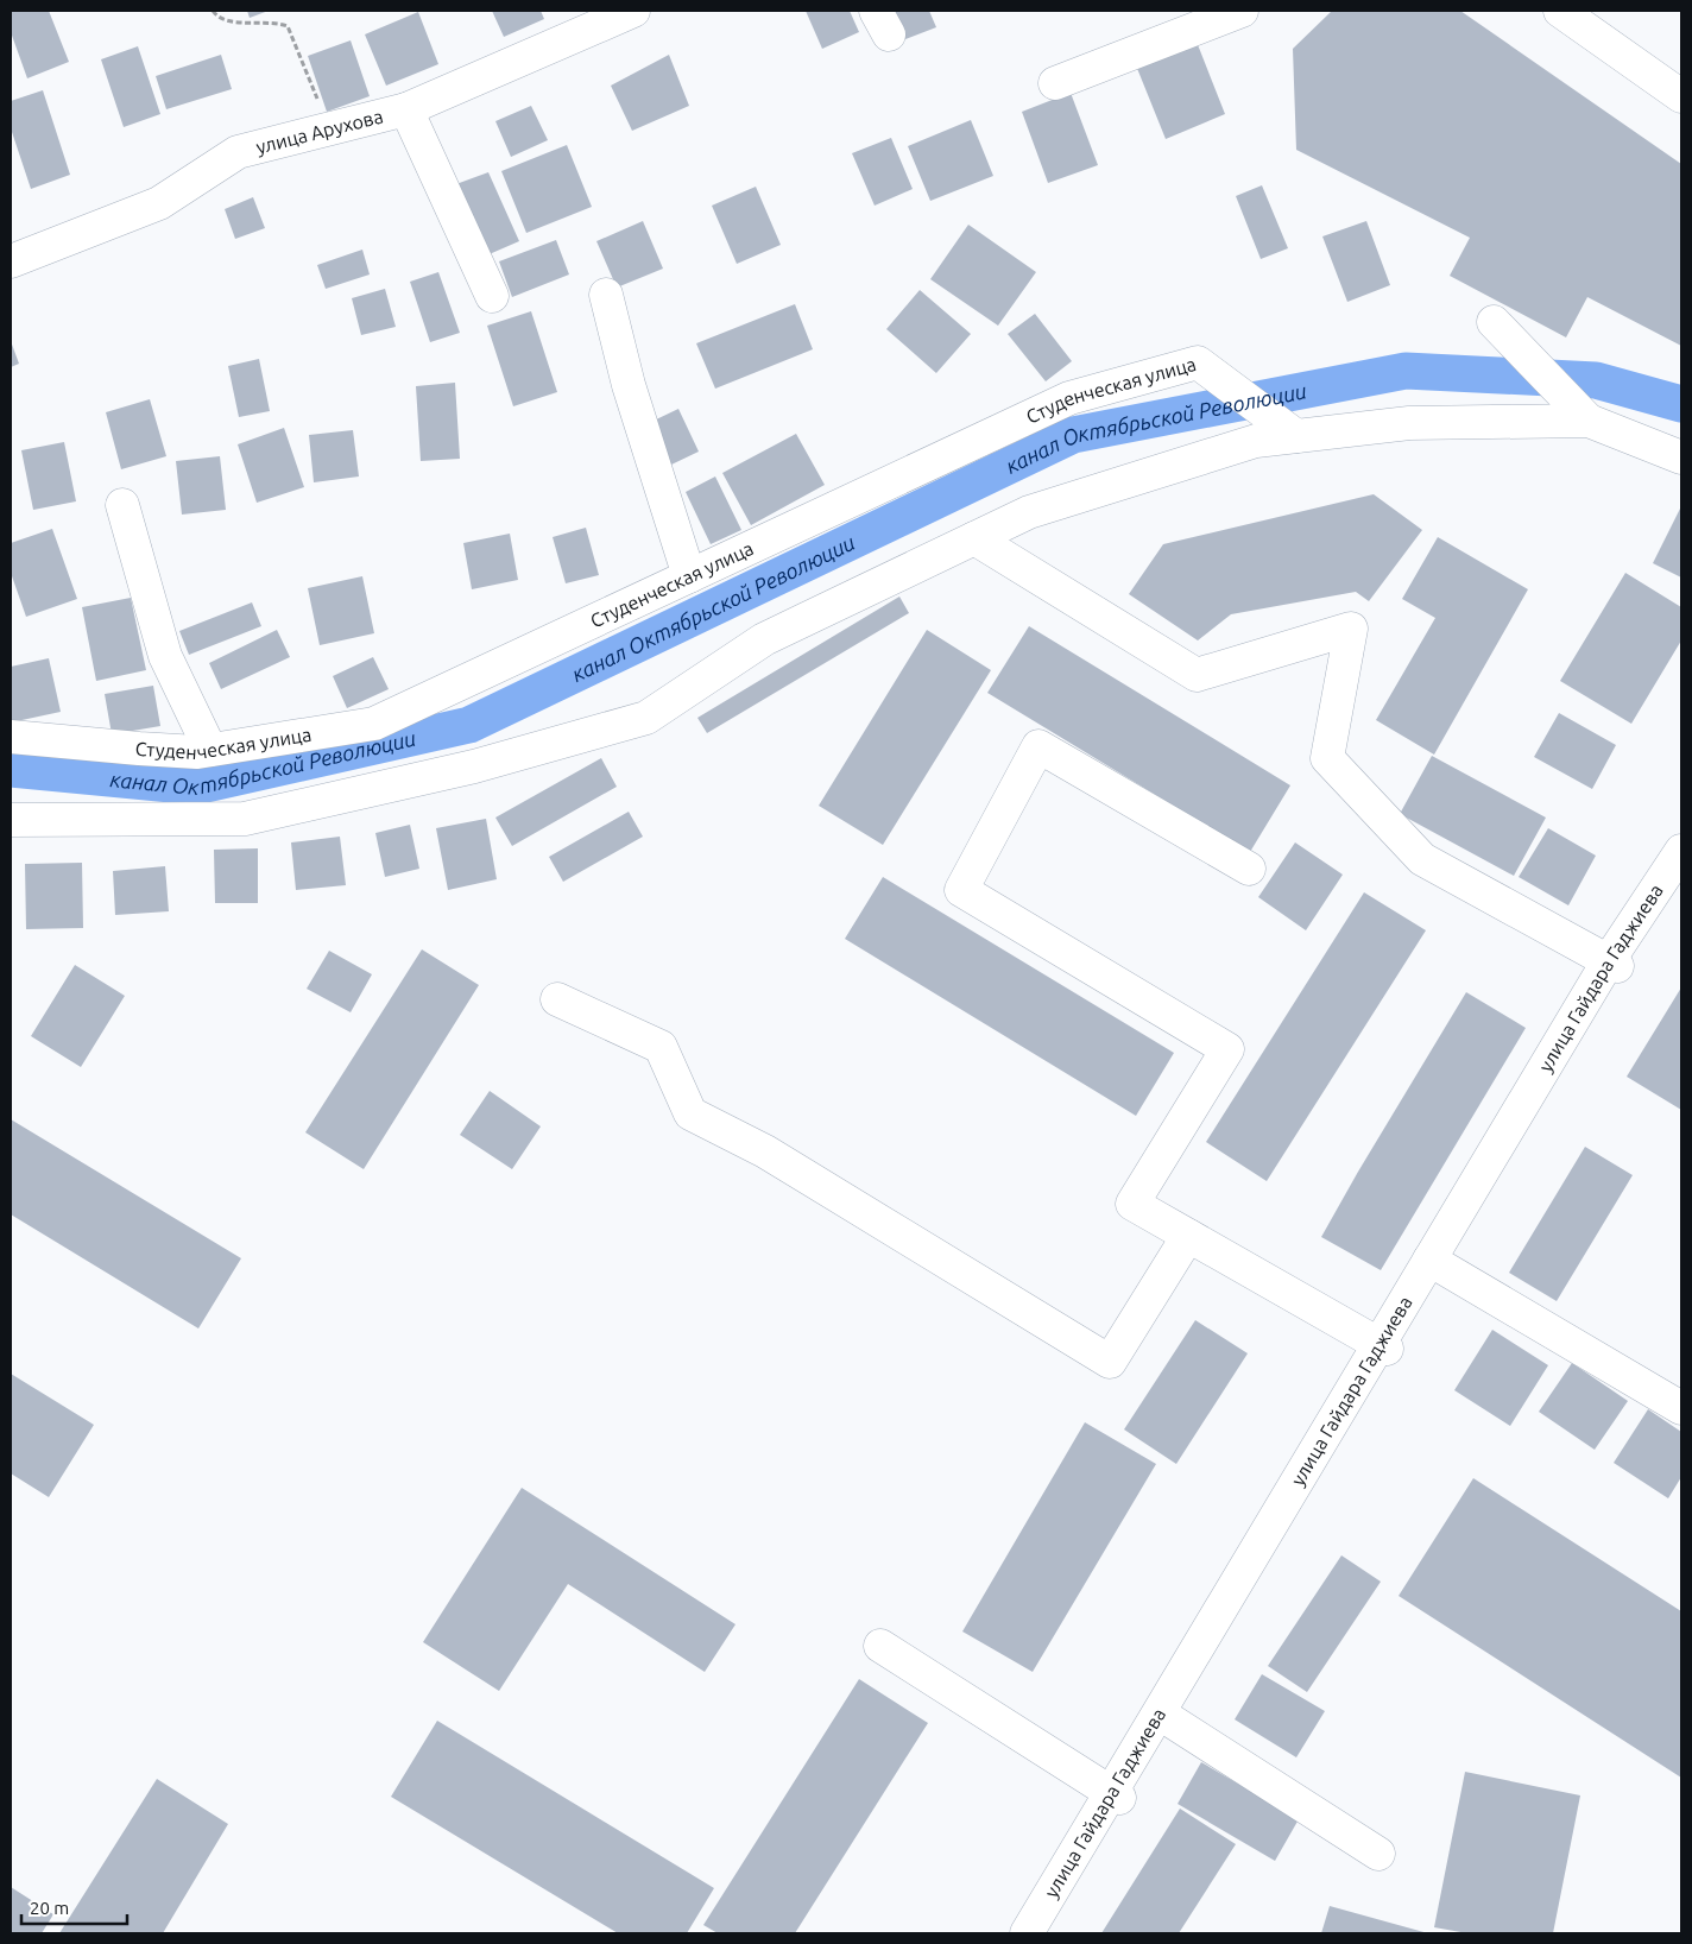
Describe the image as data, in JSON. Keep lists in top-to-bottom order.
{
  "streets": {
    "street": ["улица Арухова", "Студенческая улица", "улица Гайдара Гаджиева"]
  },
  "water": ["канал Октябрьской Революции"],
  "scale_bar": "20 m"
}
